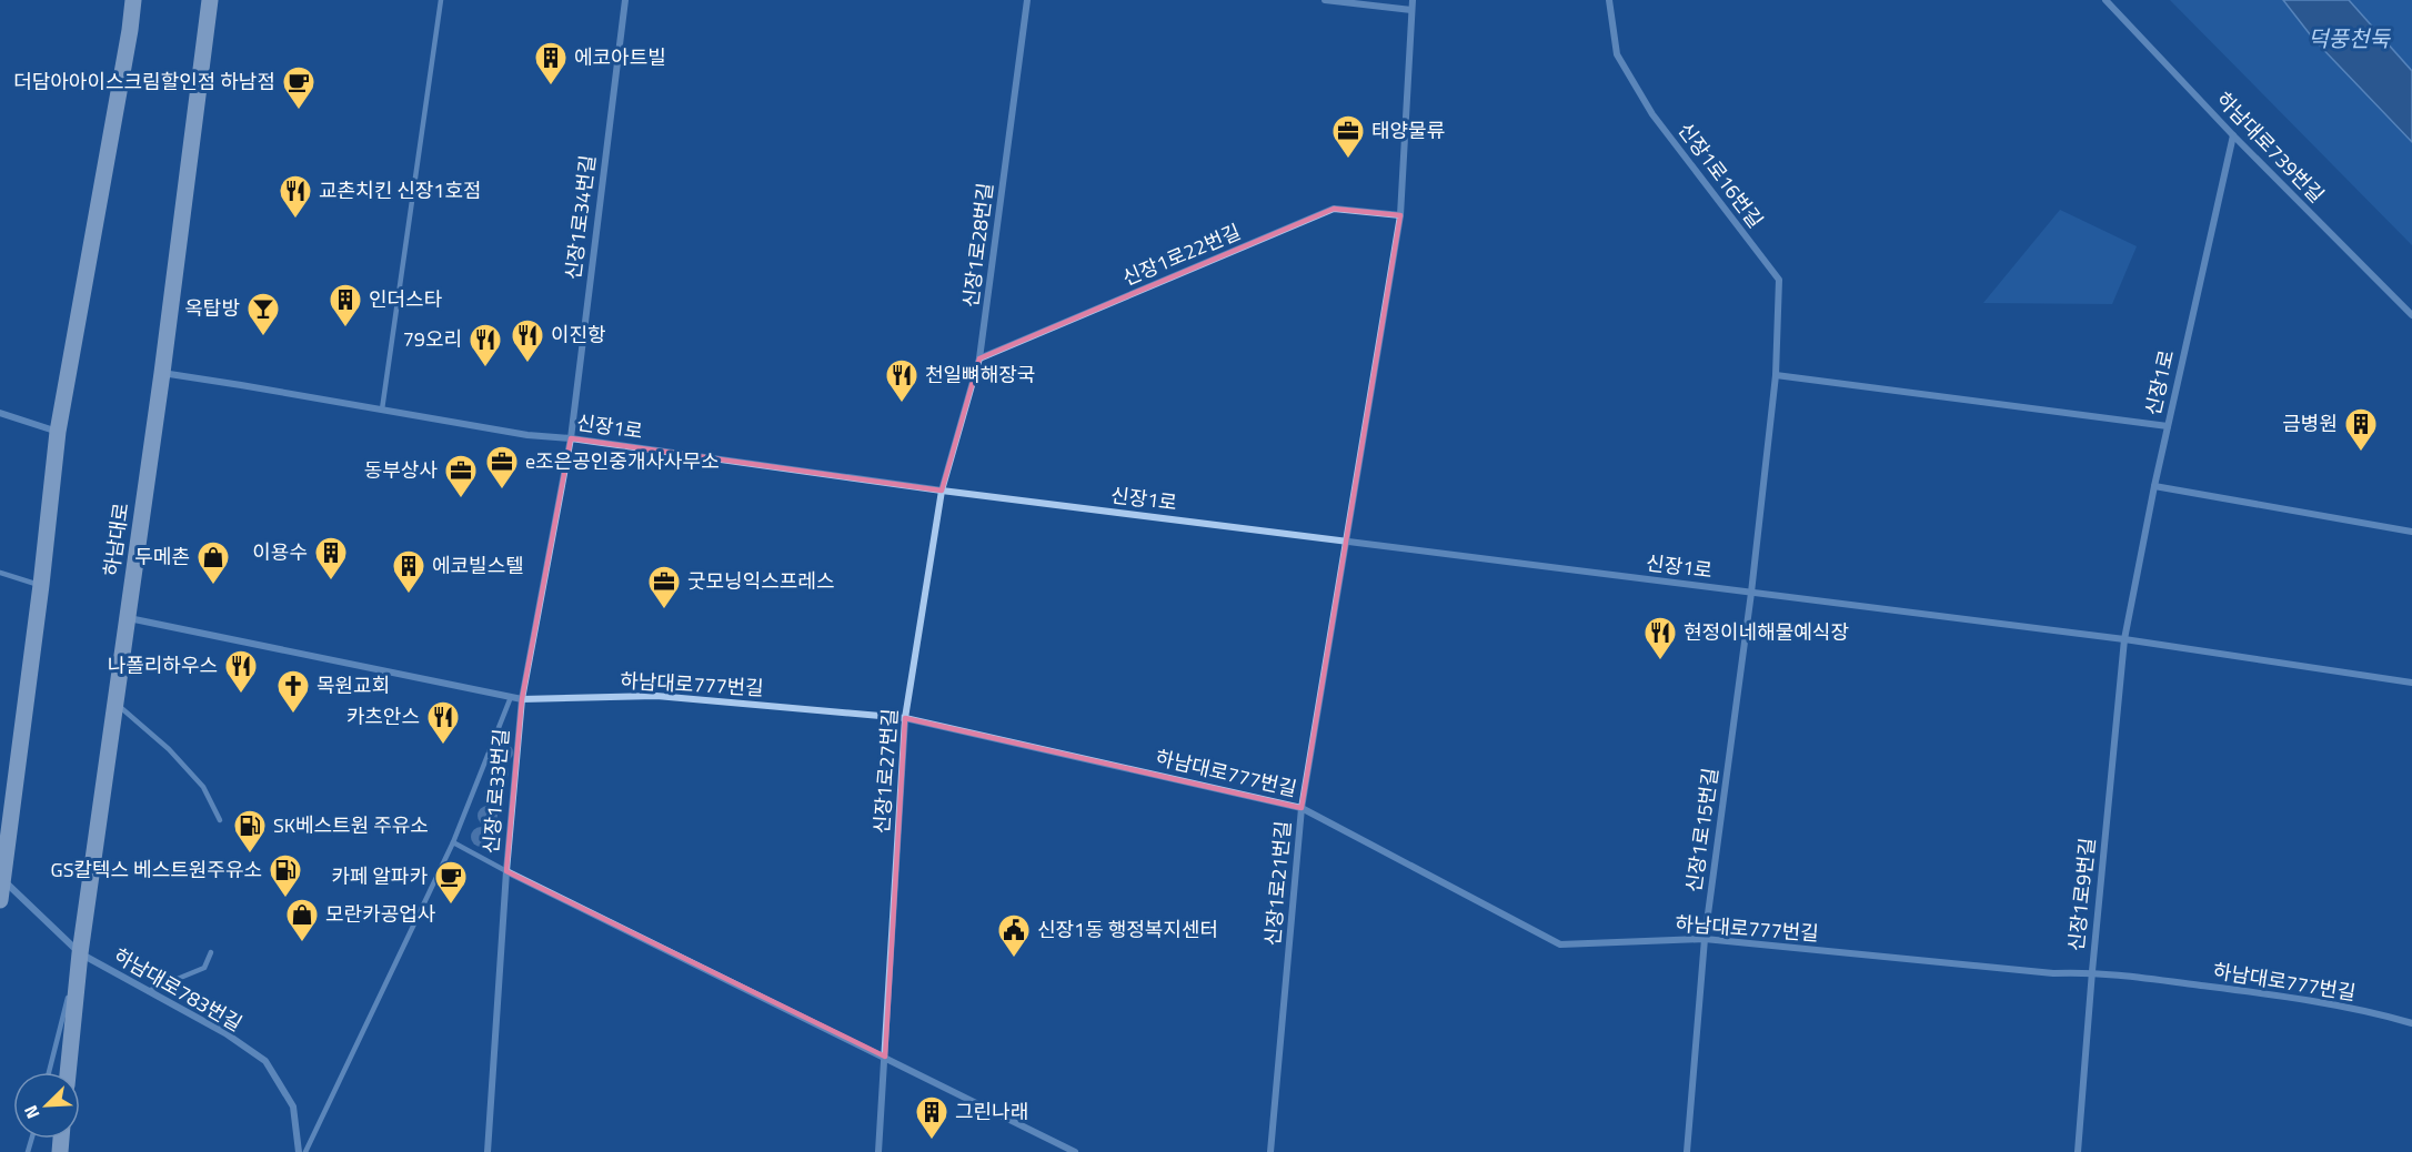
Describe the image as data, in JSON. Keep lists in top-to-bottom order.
{
  "streets": {
    "main road": ["하남대로"],
    "street": [
      "하남대로739번길",
      "신장1로16번길",
      "신장1로34번길",
      "신장1로28번길",
      "신장1로22번길",
      "신장1로",
      "하남대로777번길",
      "신장1로27번길",
      "신장1로33번길",
      "신장1로15번길",
      "신장1로21번길",
      "신장1로9번길",
      "하남대로783번길"
    ]
  },
  "crossings": [
    ["하남대로739번길", "신장1로"],
    ["신장1로16번길", "신장1로"],
    ["신장1로16번길", "신장1로15번길"],
    ["신장1로34번길", "신장1로"],
    ["신장1로34번길", "신장1로33번길"],
    ["신장1로28번길", "신장1로22번길"],
    ["신장1로28번길", "신장1로"],
    ["신장1로28번길", "신장1로27번길"],
    ["신장1로", "하남대로"],
    ["신장1로", "신장1로27번길"],
    ["신장1로", "신장1로33번길"],
    ["신장1로", "신장1로15번길"],
    ["신장1로", "신장1로21번길"],
    ["신장1로", "신장1로9번길"],
    ["하남대로", "하남대로777번길"],
    ["하남대로", "하남대로783번길"],
    ["하남대로777번길", "신장1로27번길"],
    ["하남대로777번길", "신장1로33번길"],
    ["하남대로777번길", "신장1로15번길"],
    ["하남대로777번길", "신장1로21번길"],
    ["하남대로777번길", "신장1로9번길"]
  ],
  "water": ["덕풍천둑"],
  "places": {
    "building": [
      "에코아트빌",
      "인더스타",
      "금병원",
      "이용수",
      "에코빌스텔",
      "그린나래"
    ],
    "cafe": ["더담아아이스크림할인점 하남점", "카페 알파카"],
    "office": [
      "태양물류",
      "e조은공인중개사사무소",
      "동부상사",
      "굿모닝익스프레스"
    ],
    "restaurant": [
      "교촌치킨 신장1호점",
      "이진항",
      "79오리",
      "천일뼈해장국",
      "현정이네해물예식장",
      "나폴리하우스",
      "카츠안스"
    ],
    "bar": ["옥탑방"],
    "shop": ["두메촌", "모란카공업사"],
    "church": ["목원교회"],
    "fuel station": ["SK베스트원 주유소", "GS칼텍스 베스트원주유소"],
    "public building": ["신장1동 행정복지센터"]
  },
  "north": "bottom left"
}
